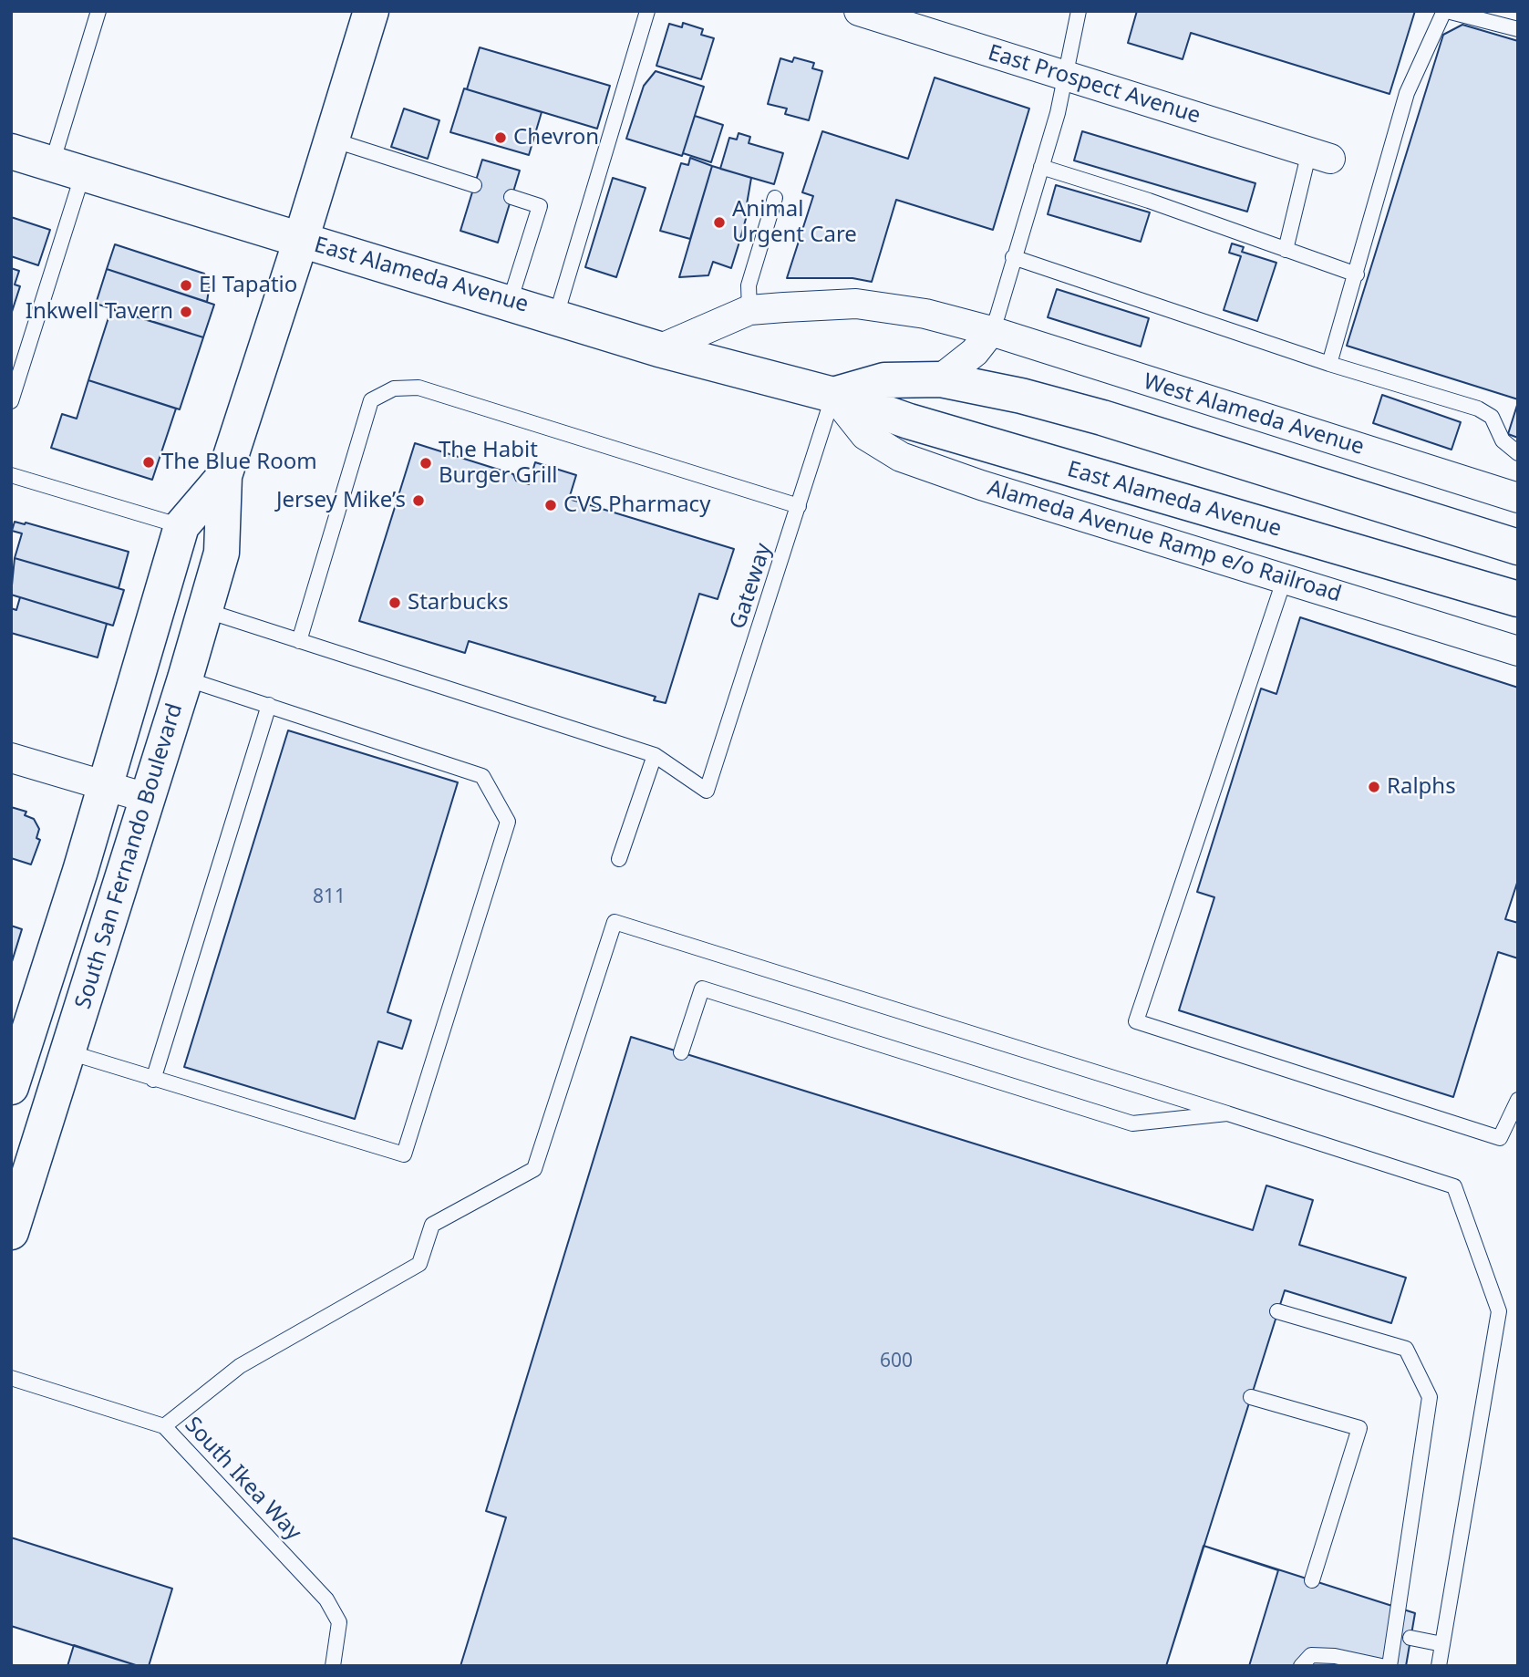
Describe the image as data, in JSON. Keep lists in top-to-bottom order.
{
  "streets": {
    "main road": ["East Alameda Avenue", "South San Fernando Boulevard"],
    "street": ["East Prospect Avenue", "West Alameda Avenue", "Alameda Avenue Ramp e/o Railroad"],
    "lane": ["Gateway", "South Ikea Way"]
  },
  "crossings": [
    ["East Alameda Avenue", "West Alameda Avenue"],
    ["East Alameda Avenue", "Alameda Avenue Ramp e/o Railroad"],
    ["East Alameda Avenue", "Gateway"],
    ["East Alameda Avenue", "South San Fernando Boulevard"],
    ["Alameda Avenue Ramp e/o Railroad", "Gateway"]
  ],
  "places": [
    "Chevron",
    "Animal Urgent Care",
    "El Tapatio",
    "Inkwell Tavern",
    "The Blue Room",
    "The Habit Burger Grill",
    "Jersey Mike’s",
    "CVS Pharmacy",
    "Starbucks",
    "Ralphs"
  ],
  "house_numbers": ["811", "600"]
}
